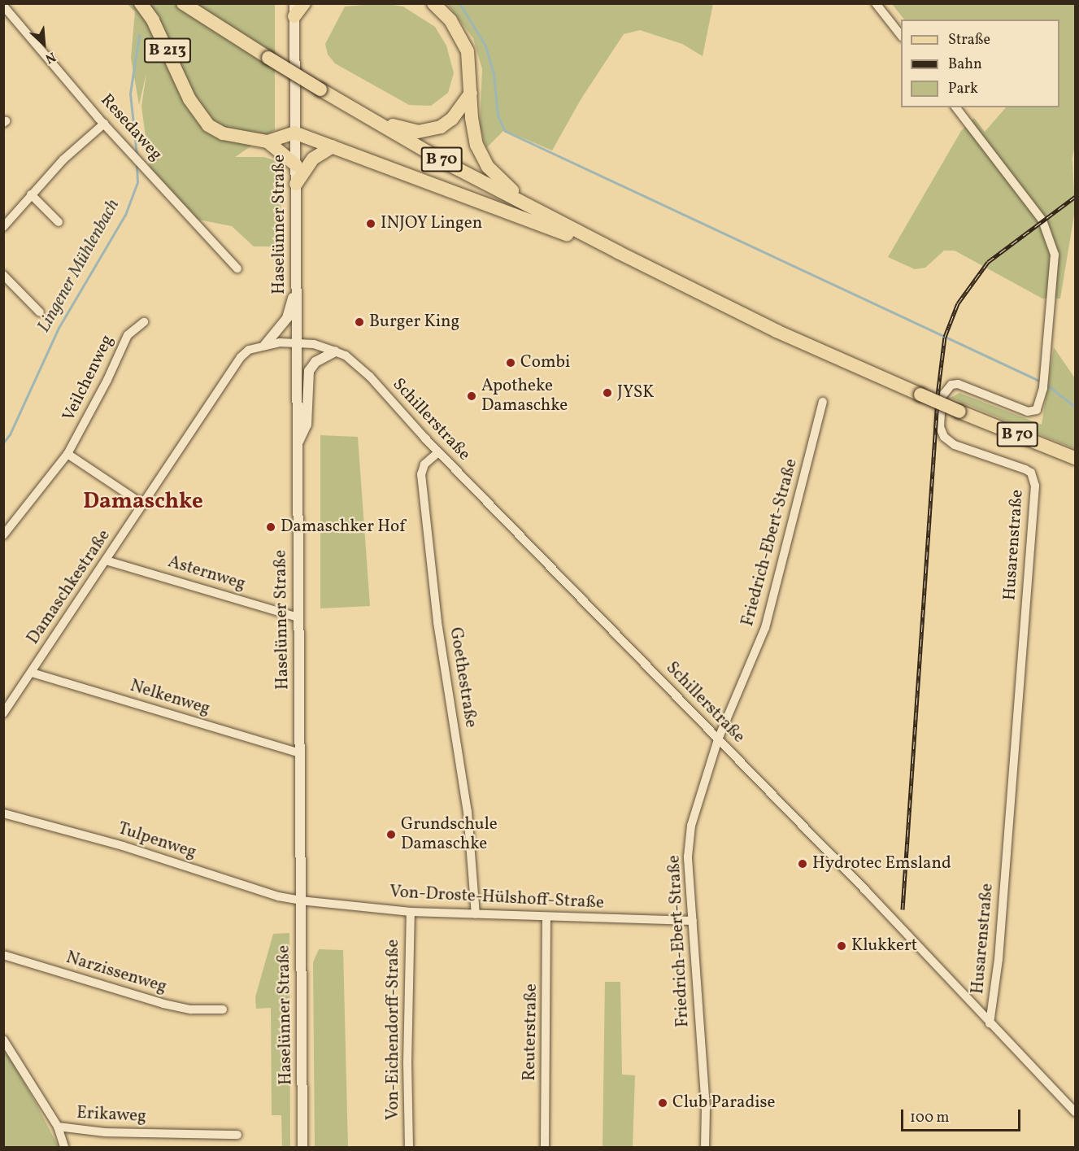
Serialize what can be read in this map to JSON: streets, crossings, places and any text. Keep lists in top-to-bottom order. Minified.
{"streets":{"main road":["B 213","B 70"],"street":["Resedaweg","Haselünner Straße","Veilchenweg","Schillerstraße","Friedrich-Ebert-Straße","Husarenstraße","Asternweg","Damaschkestraße","Goethestraße","Nelkenweg","Tulpenweg","Von-Droste-Hülshoff-Straße","Narzissenweg","Von-Eichendorff-Straße","Reuterstraße","Erikaweg"]},"crossings":[["B 70","Haselünner Straße"],["Haselünner Straße","Schillerstraße"],["Haselünner Straße","Asternweg"],["Haselünner Straße","Damaschkestraße"],["Haselünner Straße","Nelkenweg"],["Haselünner Straße","Tulpenweg"],["Haselünner Straße","Von-Droste-Hülshoff-Straße"],["Schillerstraße","Friedrich-Ebert-Straße"],["Schillerstraße","Husarenstraße"],["Schillerstraße","Damaschkestraße"],["Schillerstraße","Goethestraße"],["Friedrich-Ebert-Straße","Von-Droste-Hülshoff-Straße"],["Asternweg","Damaschkestraße"],["Damaschkestraße","Nelkenweg"],["Goethestraße","Von-Droste-Hülshoff-Straße"],["Tulpenweg","Von-Droste-Hülshoff-Straße"],["Von-Droste-Hülshoff-Straße","Von-Eichendorff-Straße"],["Von-Droste-Hülshoff-Straße","Reuterstraße"]],"districts":["Damaschke"],"water":["Lingener Mühlenbach"],"places":["INJOY Lingen","Burger King","Combi","JYSK","Apotheke Damaschke","Damaschker Hof","Grundschule Damaschke","Hydrotec Emsland","Klukkert","Club Paradise"],"legend":["Straße","Bahn","Park"],"scale_bar":"100 m","north":"bottom right"}
